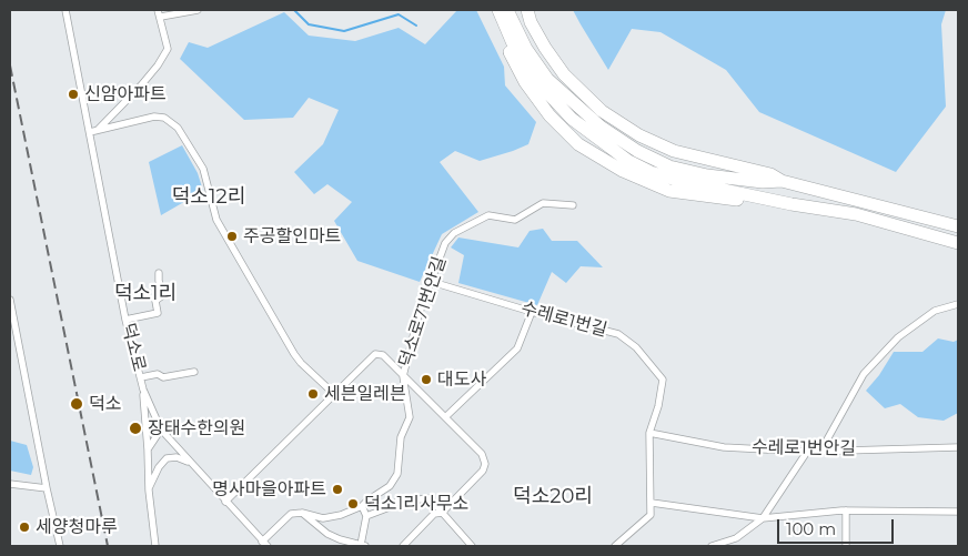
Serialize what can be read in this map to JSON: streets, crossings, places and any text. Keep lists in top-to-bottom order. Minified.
{"streets":{"street":["덕소로71번안길","수레로1번길","덕소로","수레로1번안길"]},"crossings":[["덕소로71번안길","수레로1번길"],["수레로1번길","수레로1번안길"]],"districts":["덕소12리","덕소1리","덕소20리"],"places":["신암아파트","주공할인마트","대도사","세븐일레븐","덕소","장태수한의원","명사마을아파트","덕소1리사무소","세양청마루"],"scale_bar":"100 m"}
